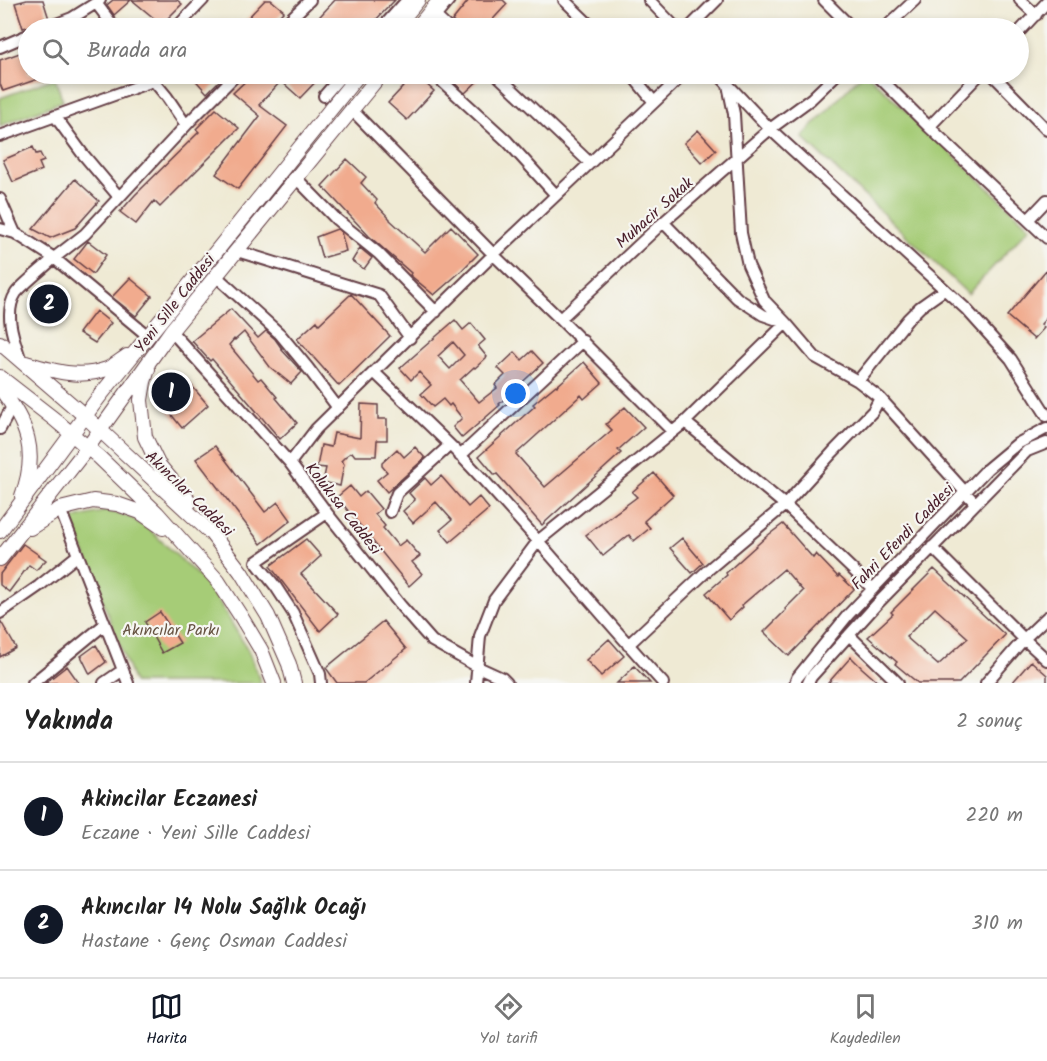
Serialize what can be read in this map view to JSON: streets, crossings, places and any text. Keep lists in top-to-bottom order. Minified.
{"streets":{"main road":["Yeni Sille Caddesi","Akıncılar Caddesi"],"street":["Muhacir Sokak","Kolukısa Caddesi","Fahri Efendi Caddesi"]},"crossings":[["Yeni Sille Caddesi","Akıncılar Caddesi"],["Yeni Sille Caddesi","Kolukısa Caddesi"]],"parks":["Akıncılar Parkı"],"page":{"search":"Burada ara","pins":["2","1"],"heading":["Yakında","2 sonuç"],"list":[{"mark":"1","name":"Akincilar Eczanesi","note":"Eczane · Yeni Sille Caddesi","value":"220 m"},{"mark":"2","name":"Akıncılar 14 Nolu Sağlık Ocağı","note":"Hastane · Genç Osman Caddesi","value":"310 m"}],"nav":["Harita","Yol tarifi","Kaydedilen"]}}
